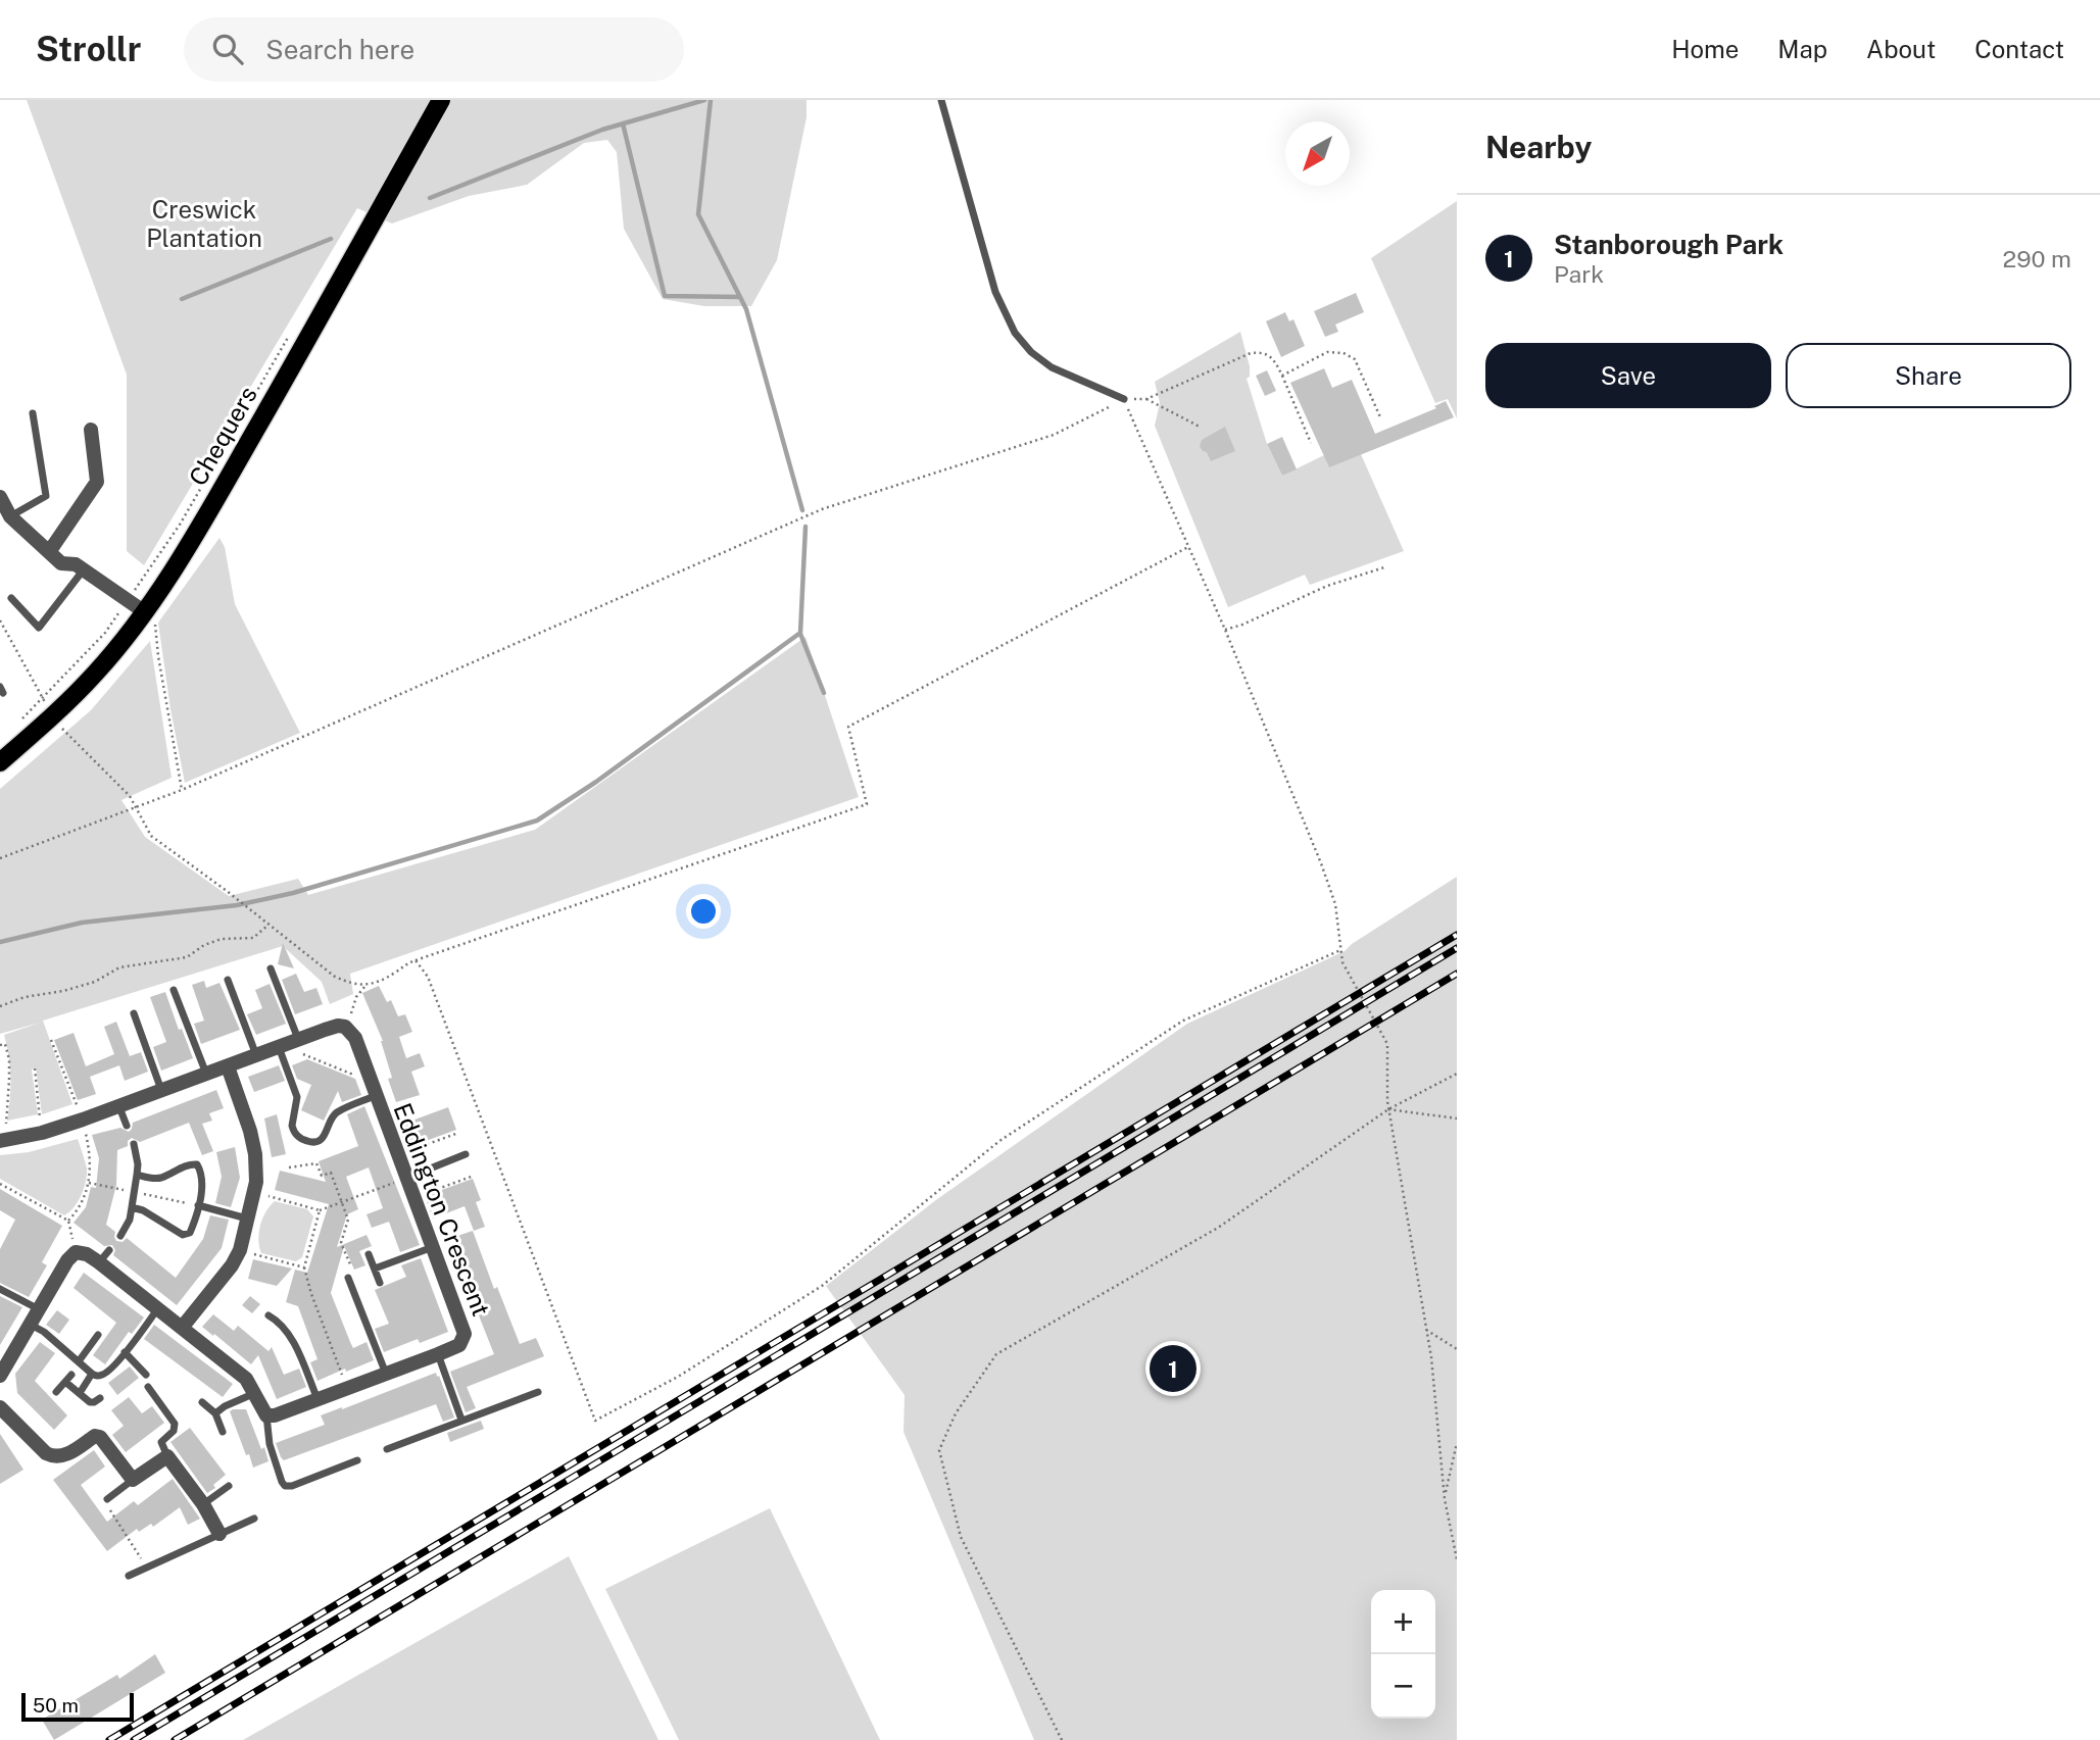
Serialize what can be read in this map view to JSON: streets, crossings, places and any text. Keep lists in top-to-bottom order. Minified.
{"streets":{"main road":["Chequers"],"street":["Eddington Crescent"]},"parks":["Creswick Plantation"],"scale_bar":"50 m","north":"bottom left","page":{"header":"Strollr","search":"Search here","nav":["Home","Map","About","Contact"],"heading":"Nearby","list":[{"mark":"1","name":"Stanborough Park","note":"Park","value":"290 m"}],"buttons":["Save","Share"],"pins":"1","map_buttons":["+","−"],"scale":"50 m"}}
